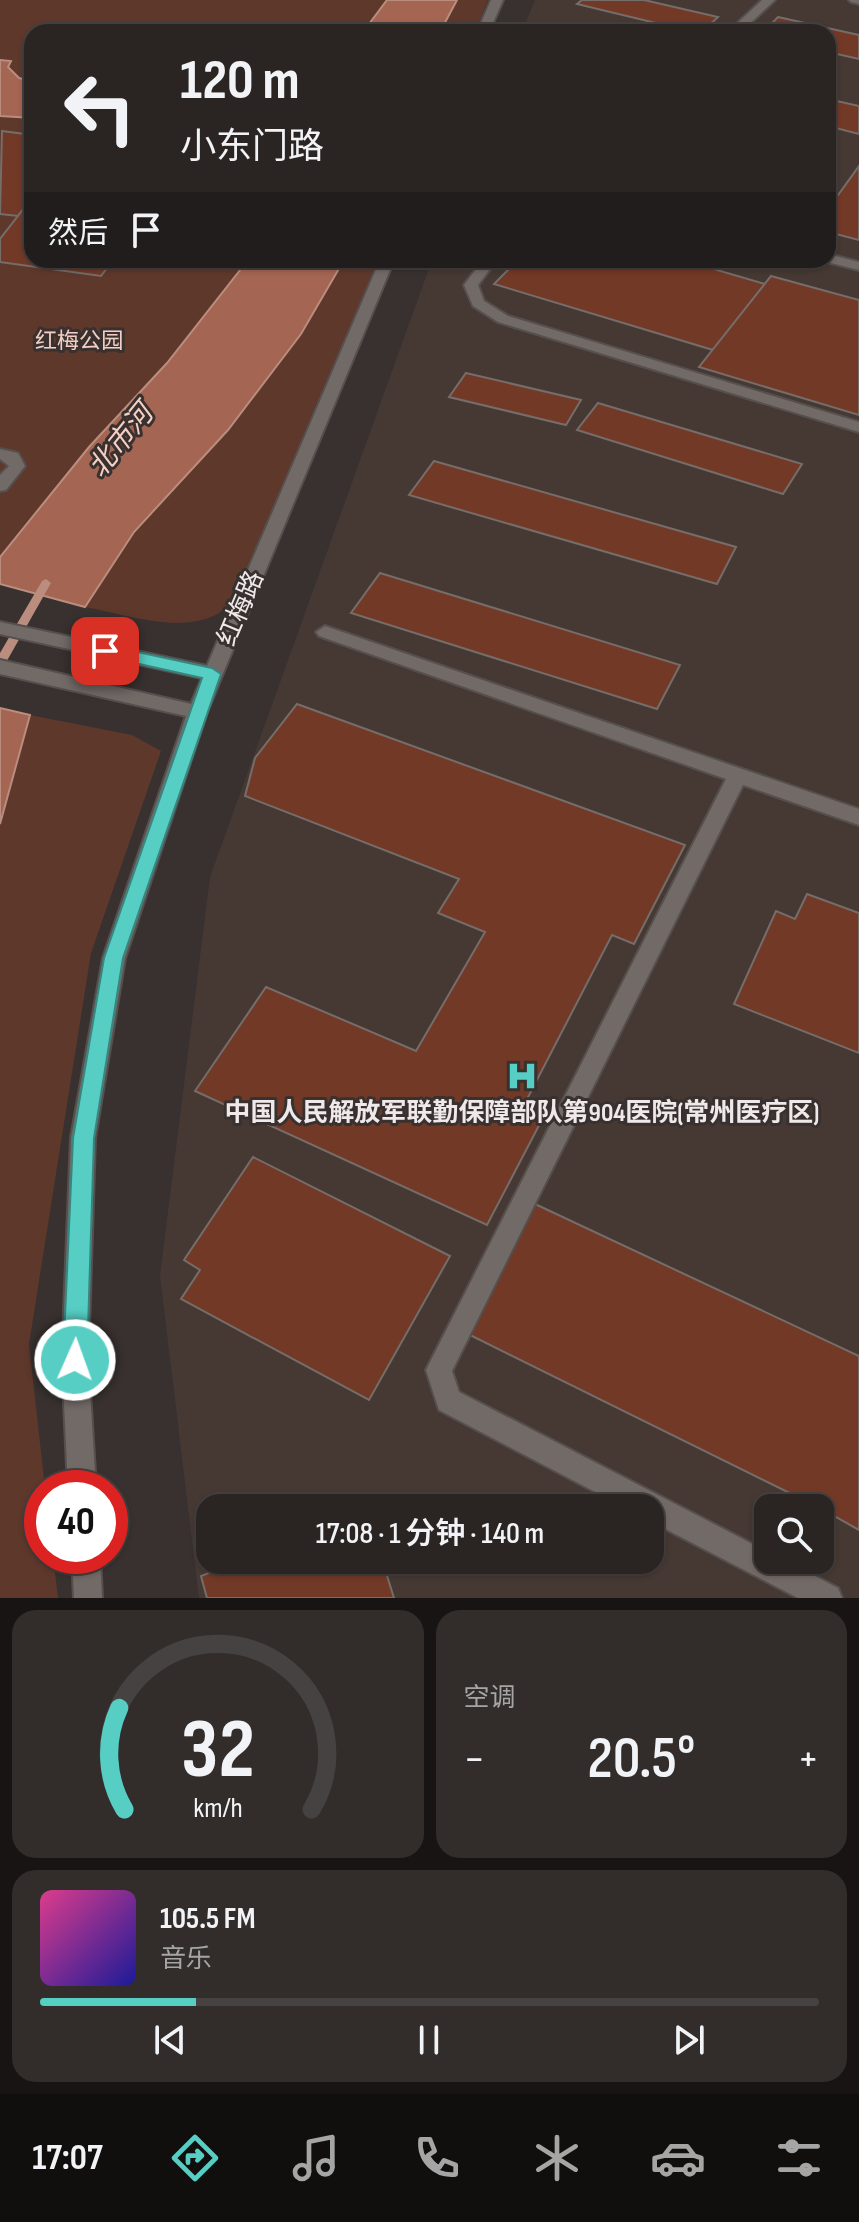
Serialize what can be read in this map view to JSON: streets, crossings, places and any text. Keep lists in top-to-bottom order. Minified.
{"streets":{"street":["红梅路"]},"water":["北市河"],"parks":["红梅公园"],"places":{"hospital":["中国人民解放军联勤保障部队第904医院(常州医疗区)"]},"page":{"turn":["120 m","小东门路"],"then":"然后","limit":"40","trip":"17:08 · 1 分钟 · 140 m","tile":"空调","heat":["−","20.5°","+"],"song":["105.5 FM","音乐"],"tabs":"17:07","gauge":["32","km/h"]}}
